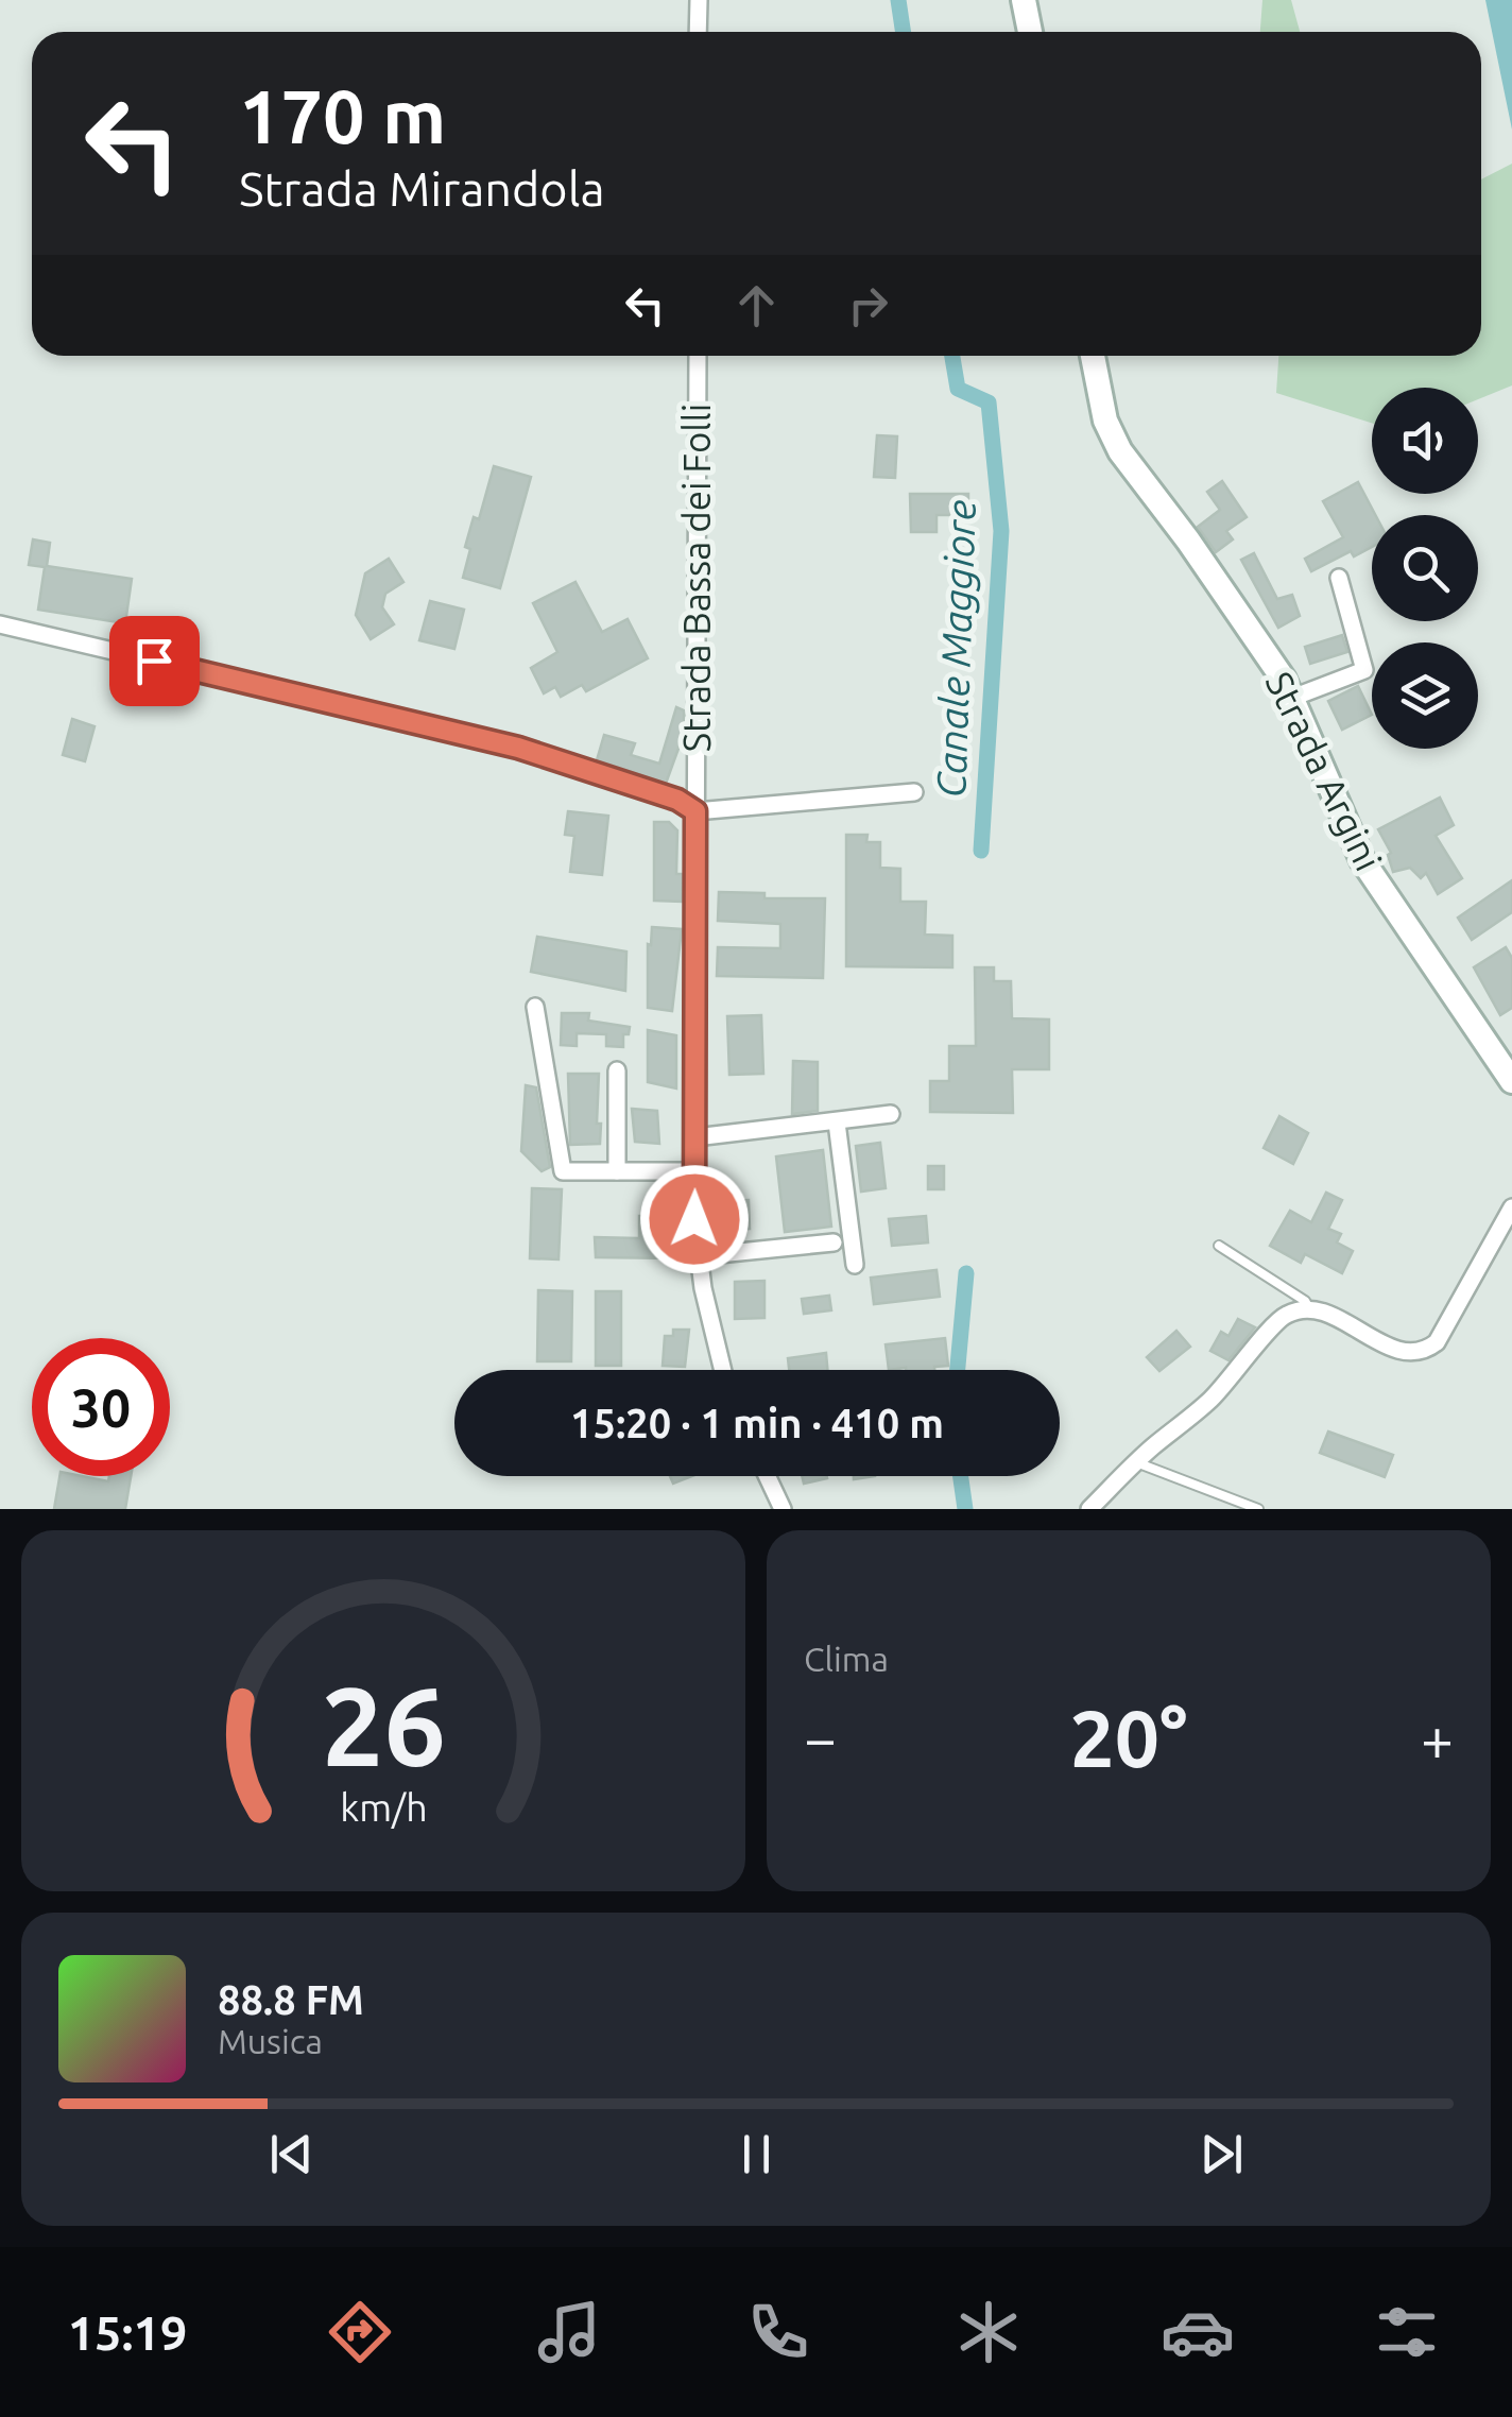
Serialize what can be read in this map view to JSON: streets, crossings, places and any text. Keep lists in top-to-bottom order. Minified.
{"streets":{"main road":["Strada Argini"],"street":["Strada Bassa dei Folli"]},"water":["Canale Maggiore"],"page":{"turn":["170 m","Strada Mirandola"],"limit":"30","trip":"15:20 · 1 min · 410 m","tile":"Clima","heat":["−","20°","+"],"song":["88.8 FM","Musica"],"tabs":"15:19","gauge":["26","km/h"]}}
